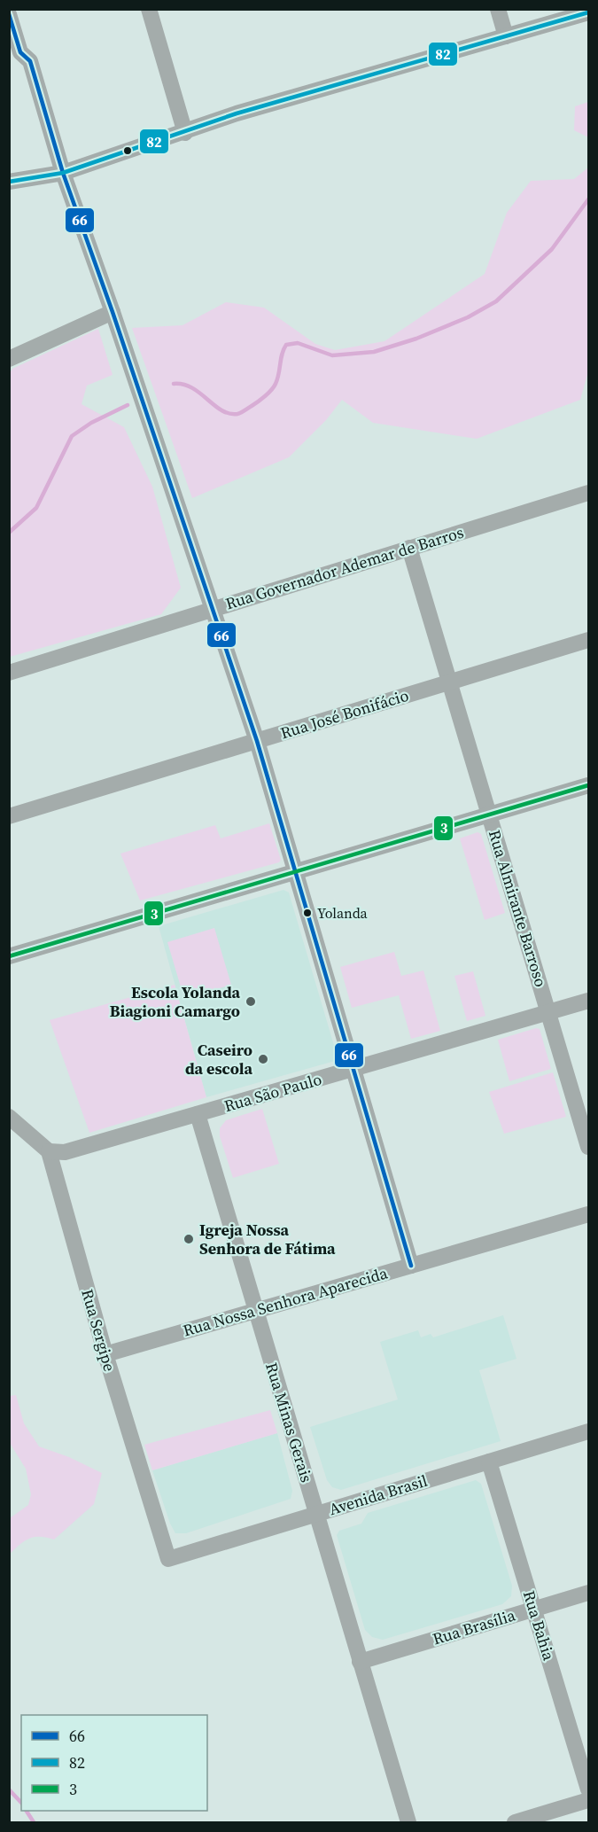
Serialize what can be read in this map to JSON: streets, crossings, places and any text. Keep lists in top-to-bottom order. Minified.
{"streets":{"street":["Rua Governador Ademar de Barros","Rua José Bonifácio","Rua Almirante Barroso","Rua São Paulo","Rua Nossa Senhora Aparecida","Rua Sergipe","Rua Minas Gerais","Avenida Brasil","Rua Bahia","Rua Brasília"]},"crossings":[["Rua Governador Ademar de Barros","Rua Almirante Barroso"],["Rua José Bonifácio","Rua Almirante Barroso"],["Rua Almirante Barroso","Rua São Paulo"],["Rua São Paulo","Rua Sergipe"],["Rua São Paulo","Rua Minas Gerais"],["Rua Nossa Senhora Aparecida","Rua Sergipe"],["Rua Nossa Senhora Aparecida","Rua Minas Gerais"],["Rua Sergipe","Avenida Brasil"],["Rua Minas Gerais","Avenida Brasil"],["Rua Minas Gerais","Rua Brasília"],["Avenida Brasil","Rua Bahia"],["Rua Bahia","Rua Brasília"]],"places":["Yolanda","Escola Yolanda Biagioni Camargo","Caseiro da escola","Igreja Nossa Senhora de Fátima"],"lines":["transit line 82","transit line 66","transit line 3"],"legend":["66","82","3"]}
